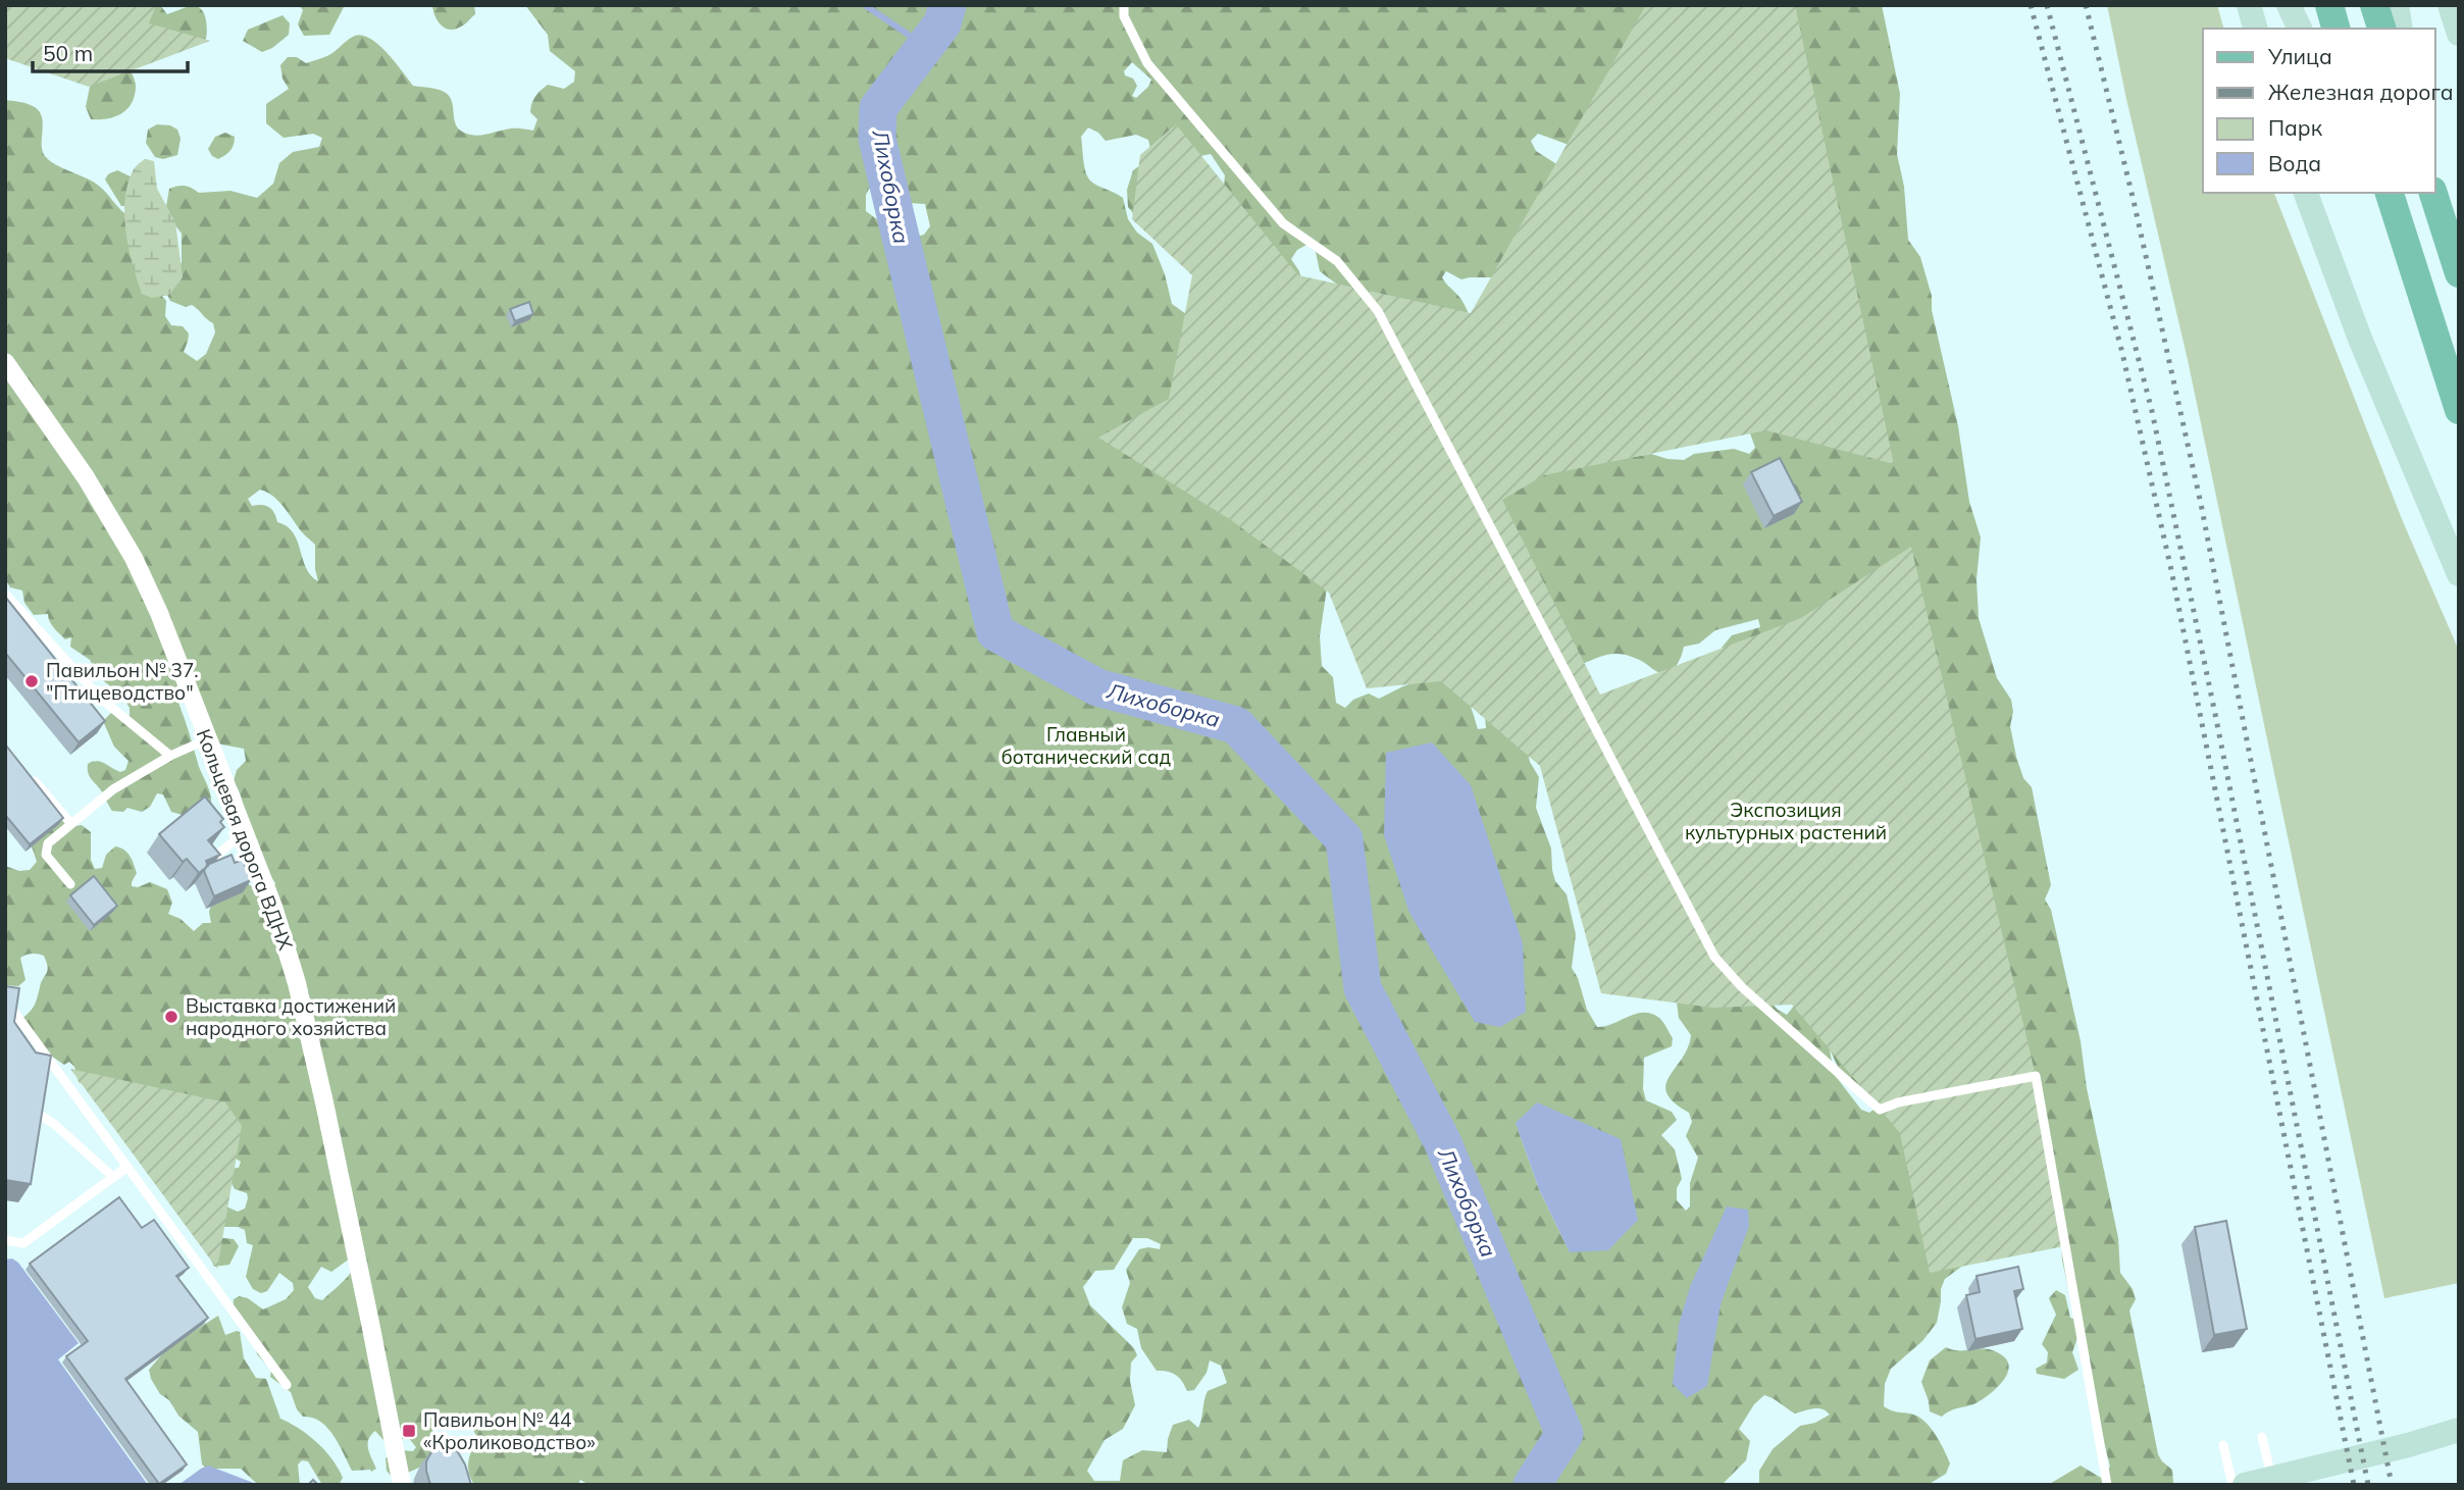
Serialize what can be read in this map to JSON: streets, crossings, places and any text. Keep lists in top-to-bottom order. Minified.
{"streets":{"street":["Кольцевая дорога ВДНХ"]},"water":["Лихоборка"],"parks":["Главный ботанический сад","Экспозиция культурных растений"],"places":{"other":["Павильон № 37. \"Птицеводство\"","Выставка достижений народного хозяйства"],"transit":["Павильон № 44 «Кролиководство»"]},"legend":["Улица","Железная дорога","Парк","Вода"],"scale_bar":"50 m"}
